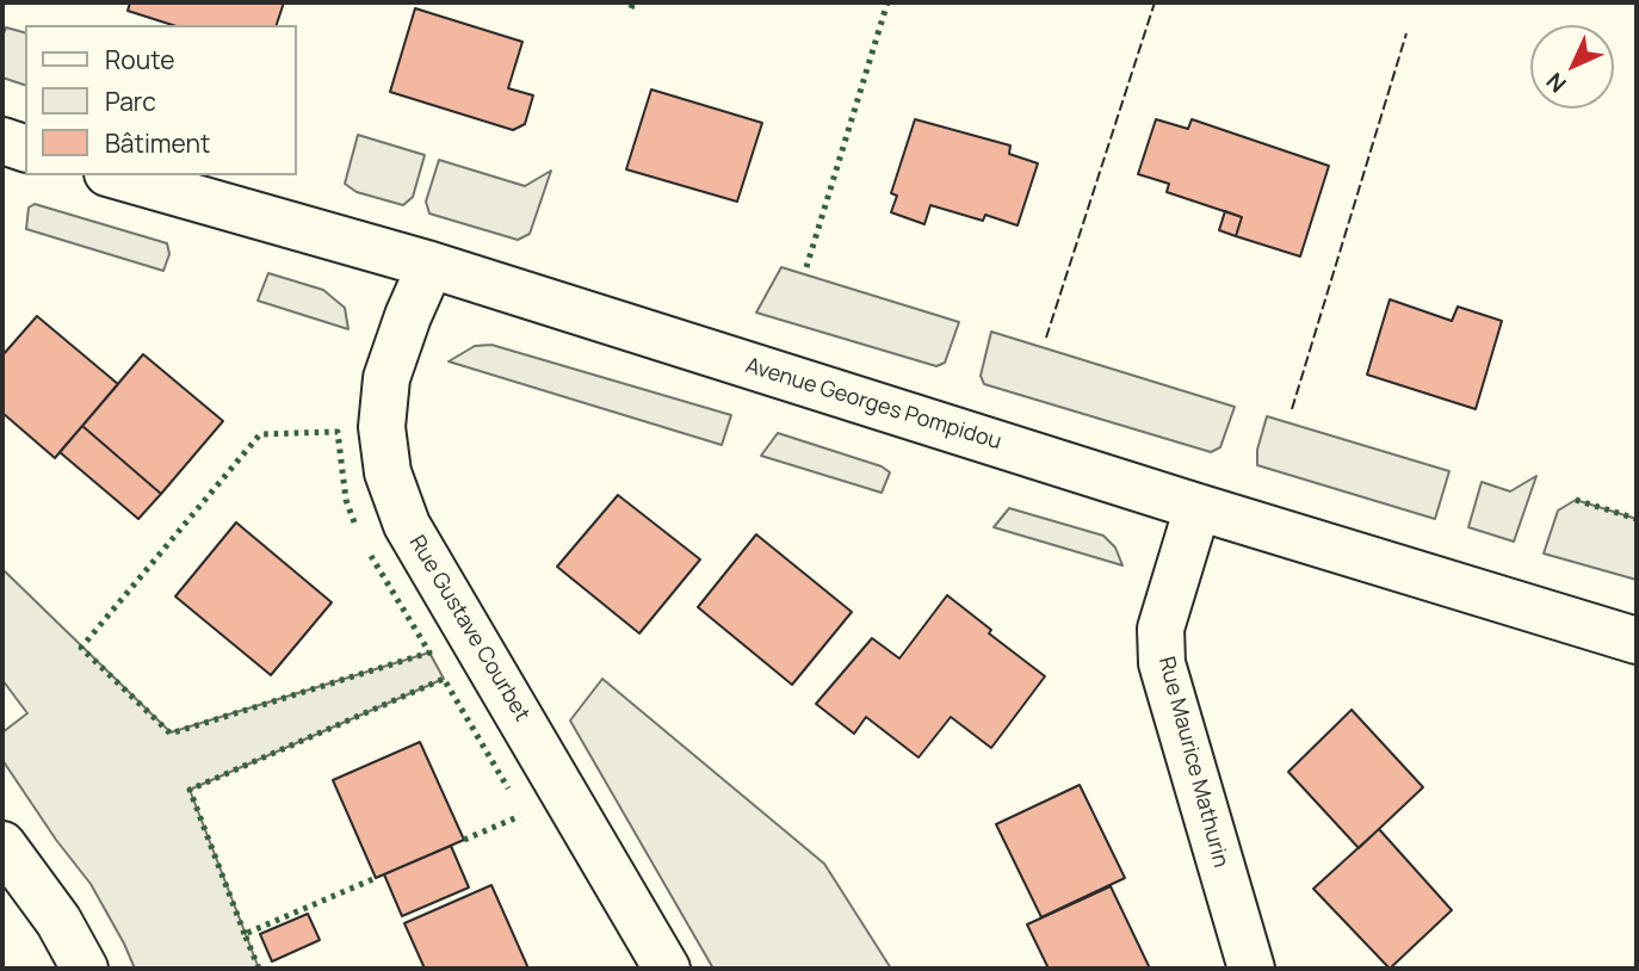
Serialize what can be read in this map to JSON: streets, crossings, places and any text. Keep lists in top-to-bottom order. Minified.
{"streets":{"street":["Avenue Georges Pompidou","Rue Gustave Courbet","Rue Maurice Mathurin"]},"crossings":[["Avenue Georges Pompidou","Rue Gustave Courbet"],["Avenue Georges Pompidou","Rue Maurice Mathurin"]],"legend":["Route","Parc","Bâtiment"],"north":"bottom left"}
